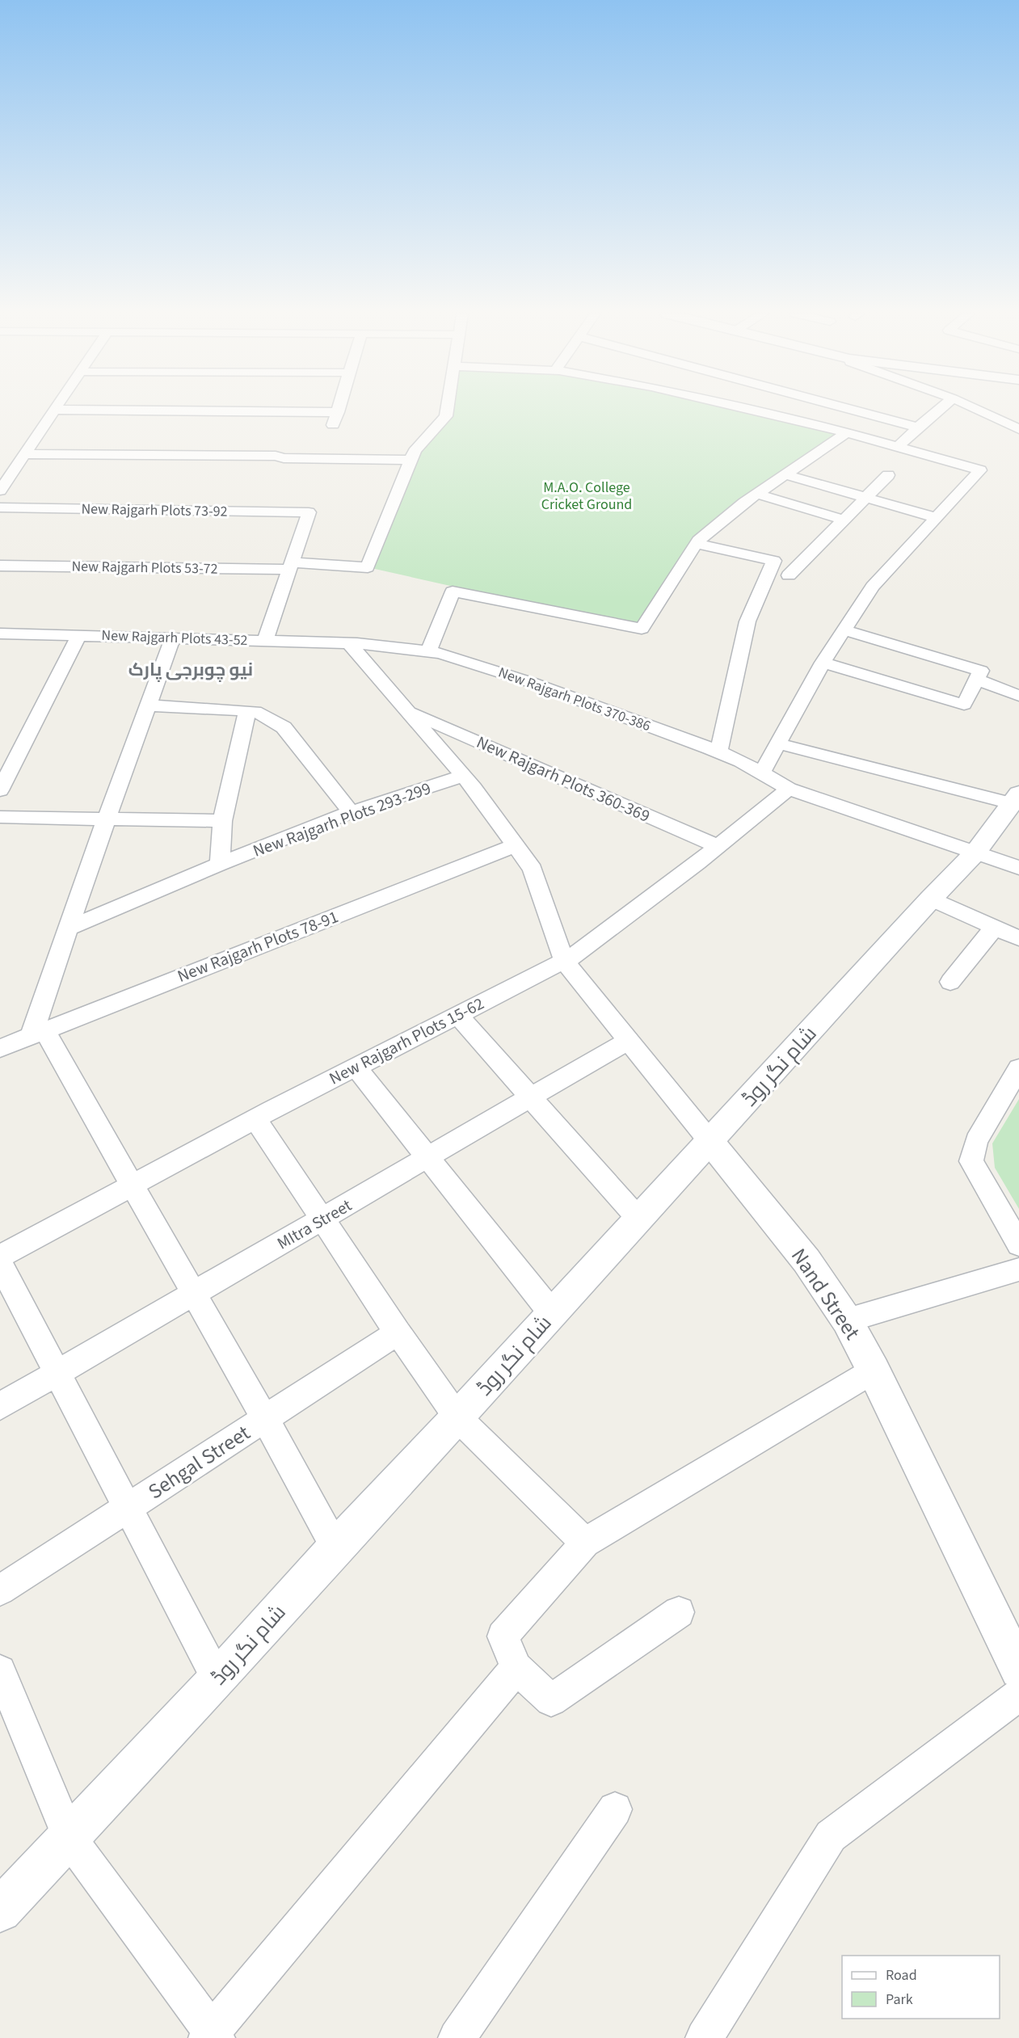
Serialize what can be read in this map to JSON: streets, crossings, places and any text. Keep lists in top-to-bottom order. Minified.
{"streets":{"main road":["شام نگر روڈ","Nand Street"],"street":["New Rajgarh Plots 73-92","New Rajgarh Plots 53-72","New Rajgarh Plots 43-52","New Rajgarh Plots 370-386","New Rajgarh Plots 360-369","New Rajgarh Plots 293-299","New Rajgarh Plots 78-91","New Rajgarh Plots 15-62","MItra Street","Sehgal Street"]},"crossings":[["New Rajgarh Plots 73-92","New Rajgarh Plots 53-72"],["New Rajgarh Plots 43-52","New Rajgarh Plots 370-386"],["New Rajgarh Plots 43-52","Nand Street"],["New Rajgarh Plots 370-386","New Rajgarh Plots 15-62"],["New Rajgarh Plots 370-386","شام نگر روڈ"],["New Rajgarh Plots 370-386","Nand Street"],["New Rajgarh Plots 360-369","New Rajgarh Plots 15-62"],["New Rajgarh Plots 360-369","Nand Street"],["New Rajgarh Plots 293-299","Nand Street"],["New Rajgarh Plots 78-91","Nand Street"],["New Rajgarh Plots 15-62","Nand Street"],["شام نگر روڈ","Nand Street"],["MItra Street","Nand Street"]],"districts":["نیو چوبرجی پارک"],"parks":["M.A.O. College Cricket Ground"],"legend":["Road","Park"]}
